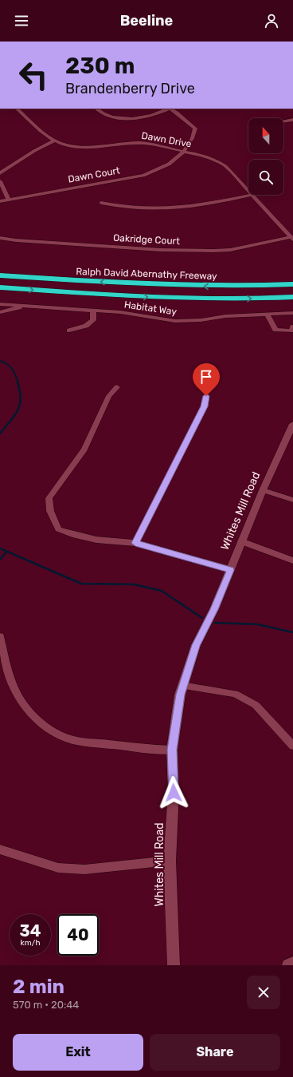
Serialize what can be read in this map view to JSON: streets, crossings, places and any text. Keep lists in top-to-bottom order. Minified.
{"streets":{"highway":["Ralph David Abernathy Freeway"],"street":["Dawn Drive","Dawn Court","Oakridge Court","Habitat Way","Whites Mill Road"]},"crossings":[["Dawn Drive","Dawn Court"],["Dawn Drive","Oakridge Court"]],"north":"top","page":{"header":"Beeline","turn":["230 m","Brandenberry Drive"],"speed":"34 km/h","limit":"40","heading":["2 min","570 m · 20:44"],"buttons":["Exit","Share"]}}
